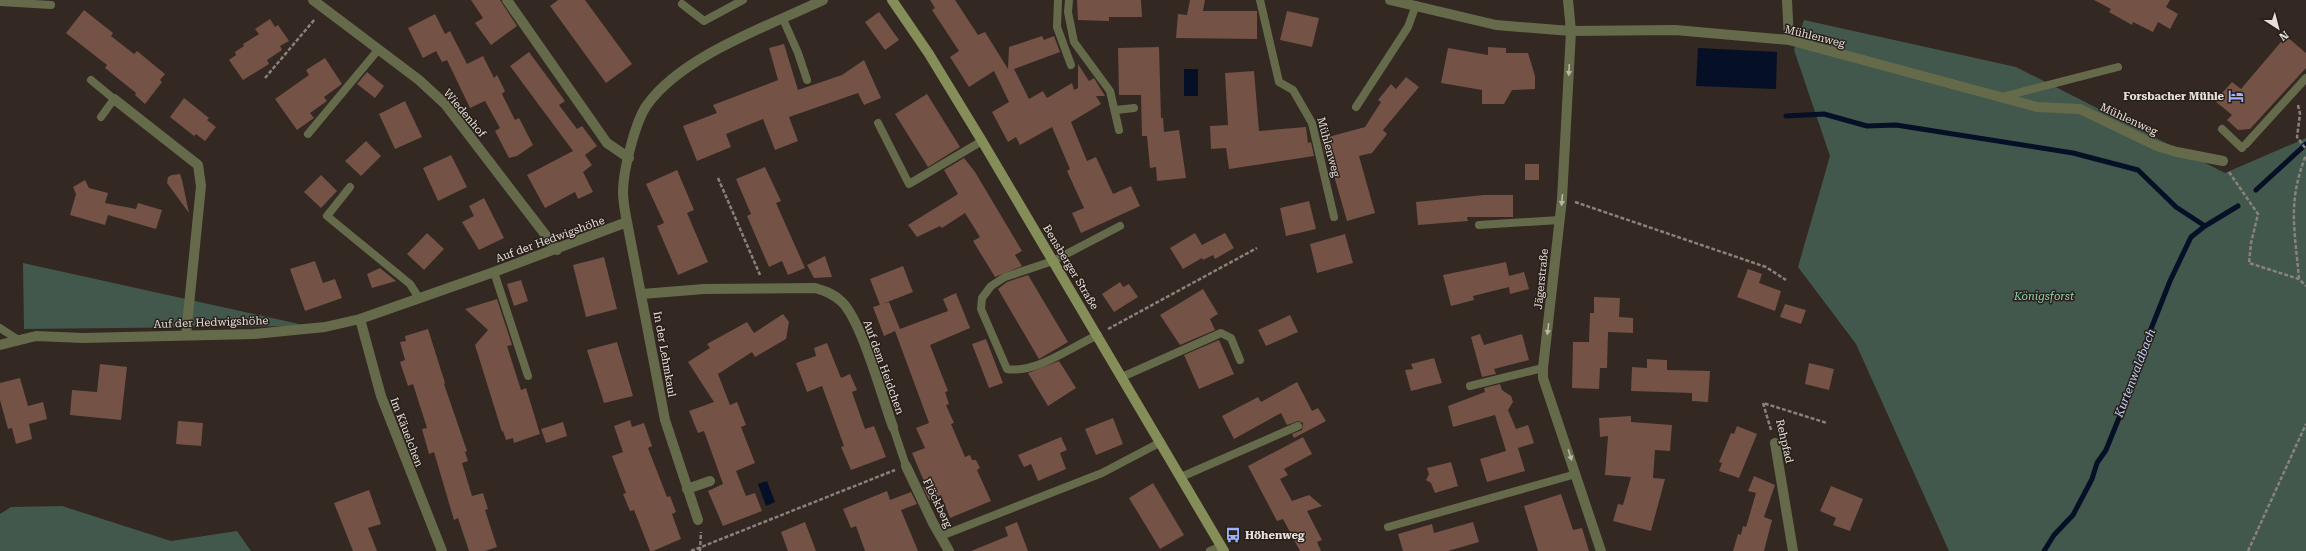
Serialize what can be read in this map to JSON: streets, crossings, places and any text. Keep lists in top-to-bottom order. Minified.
{"streets":{"main road":["Bensberger Straße"],"street":["Mühlenweg","Wiedenhof","Auf der Hedwigshöhe","Jägerstraße","In der Lehmkaul","Auf dem Heidchen","Im Käuelchen","Rehpfad","Flöckberg"]},"crossings":[["Mühlenweg","Jägerstraße"],["Wiedenhof","Auf der Hedwigshöhe"],["Auf der Hedwigshöhe","In der Lehmkaul"],["Auf der Hedwigshöhe","Im Käuelchen"],["In der Lehmkaul","Auf dem Heidchen"]],"one_way":["Jägerstraße"],"water":["Kurtenwaldbach"],"parks":["Königsforst"],"places":{"hotel":["Forsbacher Mühle"],"bus stop":["Höhenweg"]},"north":"bottom right"}
